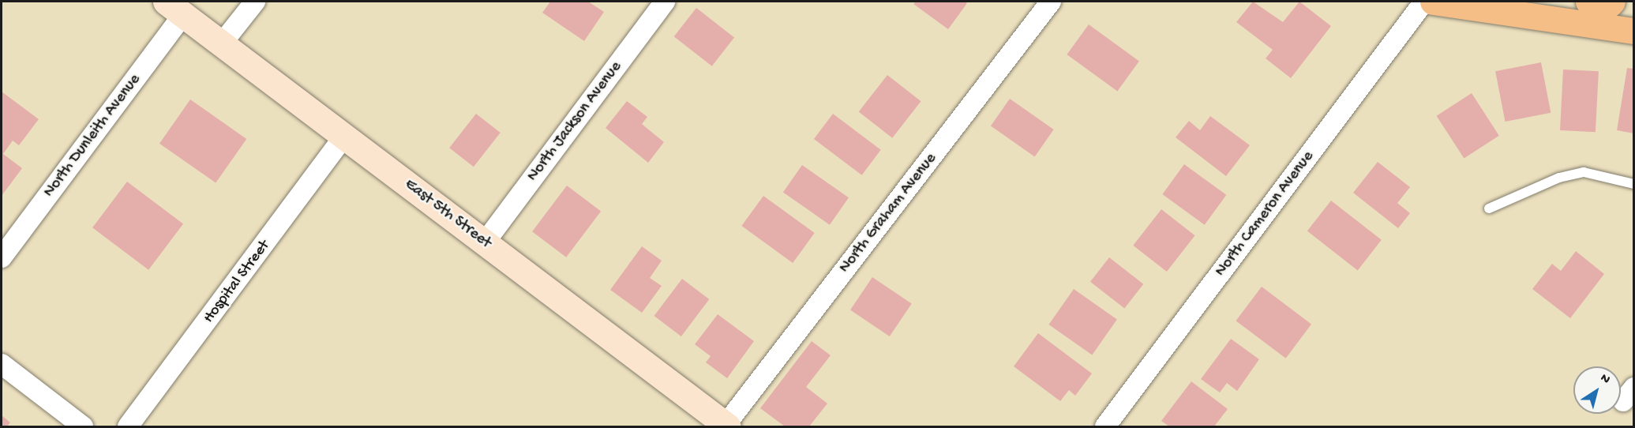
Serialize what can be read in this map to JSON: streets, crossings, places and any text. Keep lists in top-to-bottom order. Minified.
{"streets":{"main road":["East 5th Street"],"street":["North Jackson Avenue","North Dunleith Avenue","North Graham Avenue","North Cameron Avenue","Hospital Street"]},"crossings":[["North Jackson Avenue","East 5th Street"],["North Dunleith Avenue","East 5th Street"],["North Graham Avenue","East 5th Street"],["East 5th Street","Hospital Street"]],"north":"top right"}
